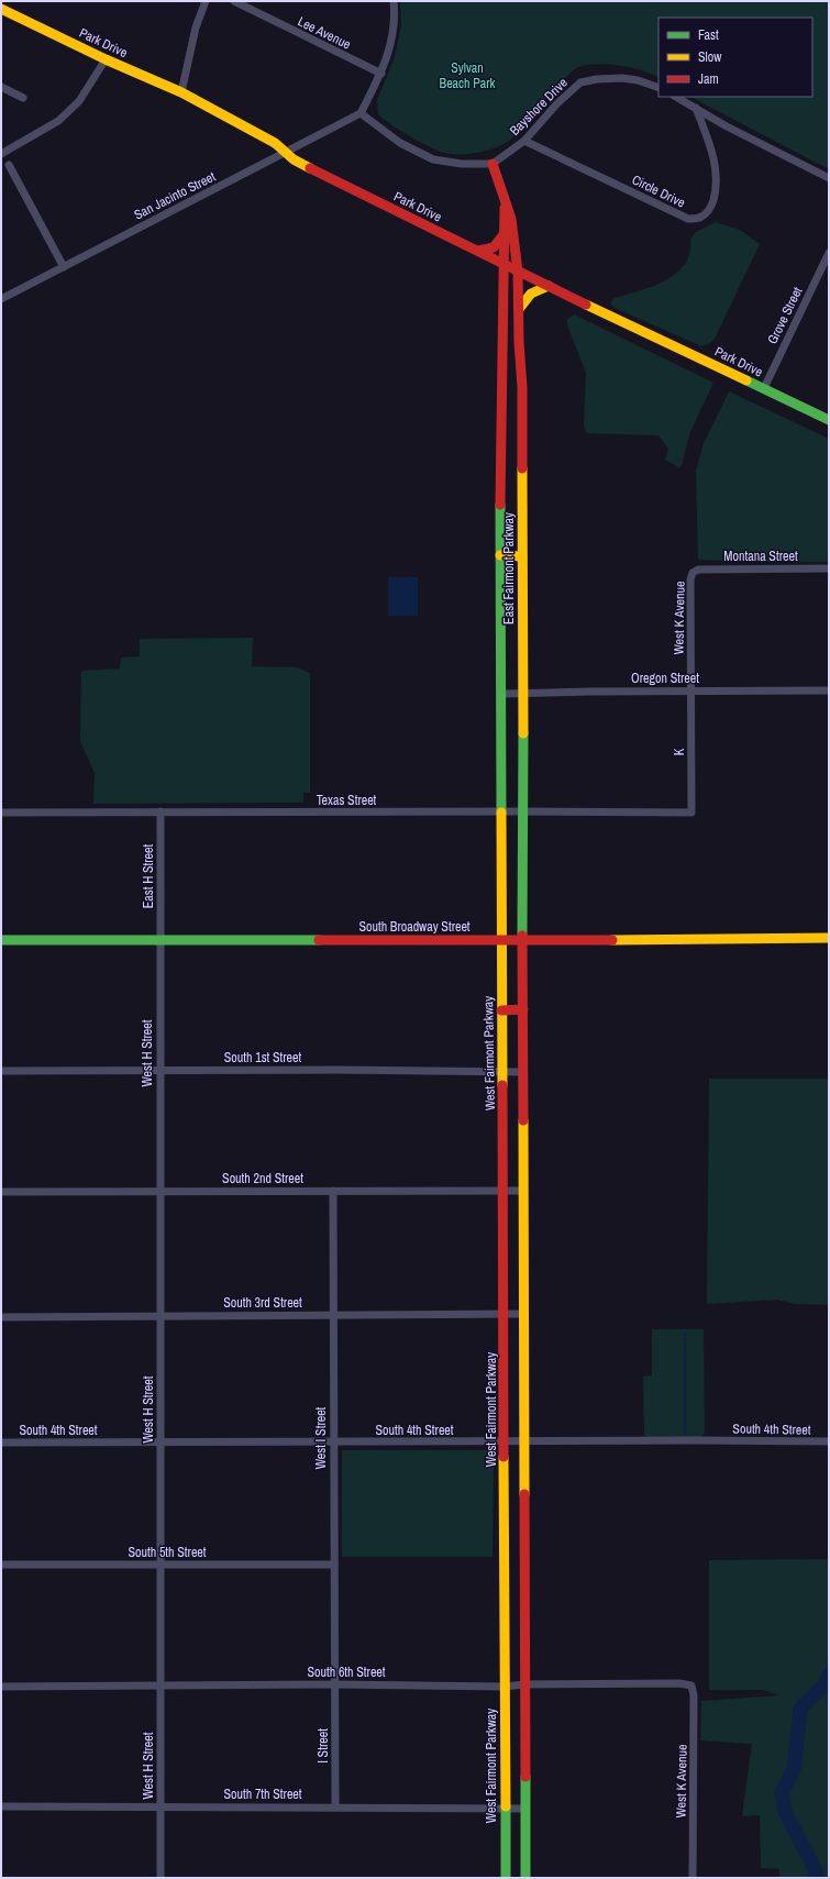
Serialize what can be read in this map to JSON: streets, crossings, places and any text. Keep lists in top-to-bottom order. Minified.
{"streets":{"main road":["Park Drive","East Fairmont Parkway","South Broadway Street","West Fairmont Parkway"],"street":["Lee Avenue","Bayshore Drive","Circle Drive","San Jacinto Street","Grove Street","Montana Street","West K Avenue","Oregon Street","K","Texas Street","East H Street","West H Street","South 1st Street","South 2nd Street","South 3rd Street","South 4th Street","West I Street","South 5th Street","South 6th Street","I Street","South 7th Street"]},"crossings":[["Park Drive","San Jacinto Street"],["Park Drive","Grove Street"],["Park Drive","East Fairmont Parkway"],["Bayshore Drive","Circle Drive"],["Bayshore Drive","East Fairmont Parkway"],["Montana Street","West K Avenue"],["East Fairmont Parkway","Oregon Street"],["East Fairmont Parkway","Texas Street"],["East Fairmont Parkway","South Broadway Street"],["East Fairmont Parkway","West Fairmont Parkway"],["West K Avenue","Oregon Street"],["West K Avenue","K"],["West K Avenue","South 6th Street"],["Oregon Street","K"],["K","Texas Street"],["Texas Street","East H Street"],["East H Street","South Broadway Street"],["East H Street","West H Street"],["South Broadway Street","West H Street"],["South Broadway Street","West Fairmont Parkway"],["West H Street","South 1st Street"],["West H Street","South 2nd Street"],["West H Street","South 3rd Street"],["West H Street","South 4th Street"],["West H Street","South 5th Street"],["West H Street","South 6th Street"],["West H Street","South 7th Street"],["West Fairmont Parkway","South 1st Street"],["West Fairmont Parkway","South 2nd Street"],["West Fairmont Parkway","South 3rd Street"],["West Fairmont Parkway","South 4th Street"],["West Fairmont Parkway","South 6th Street"],["West Fairmont Parkway","South 7th Street"],["South 2nd Street","West I Street"],["South 3rd Street","West I Street"],["South 4th Street","West I Street"],["West I Street","South 5th Street"],["West I Street","South 6th Street"],["West I Street","I Street"],["South 6th Street","I Street"],["I Street","South 7th Street"]],"parks":["Sylvan Beach Park"],"legend":["Fast","Slow","Jam"]}
